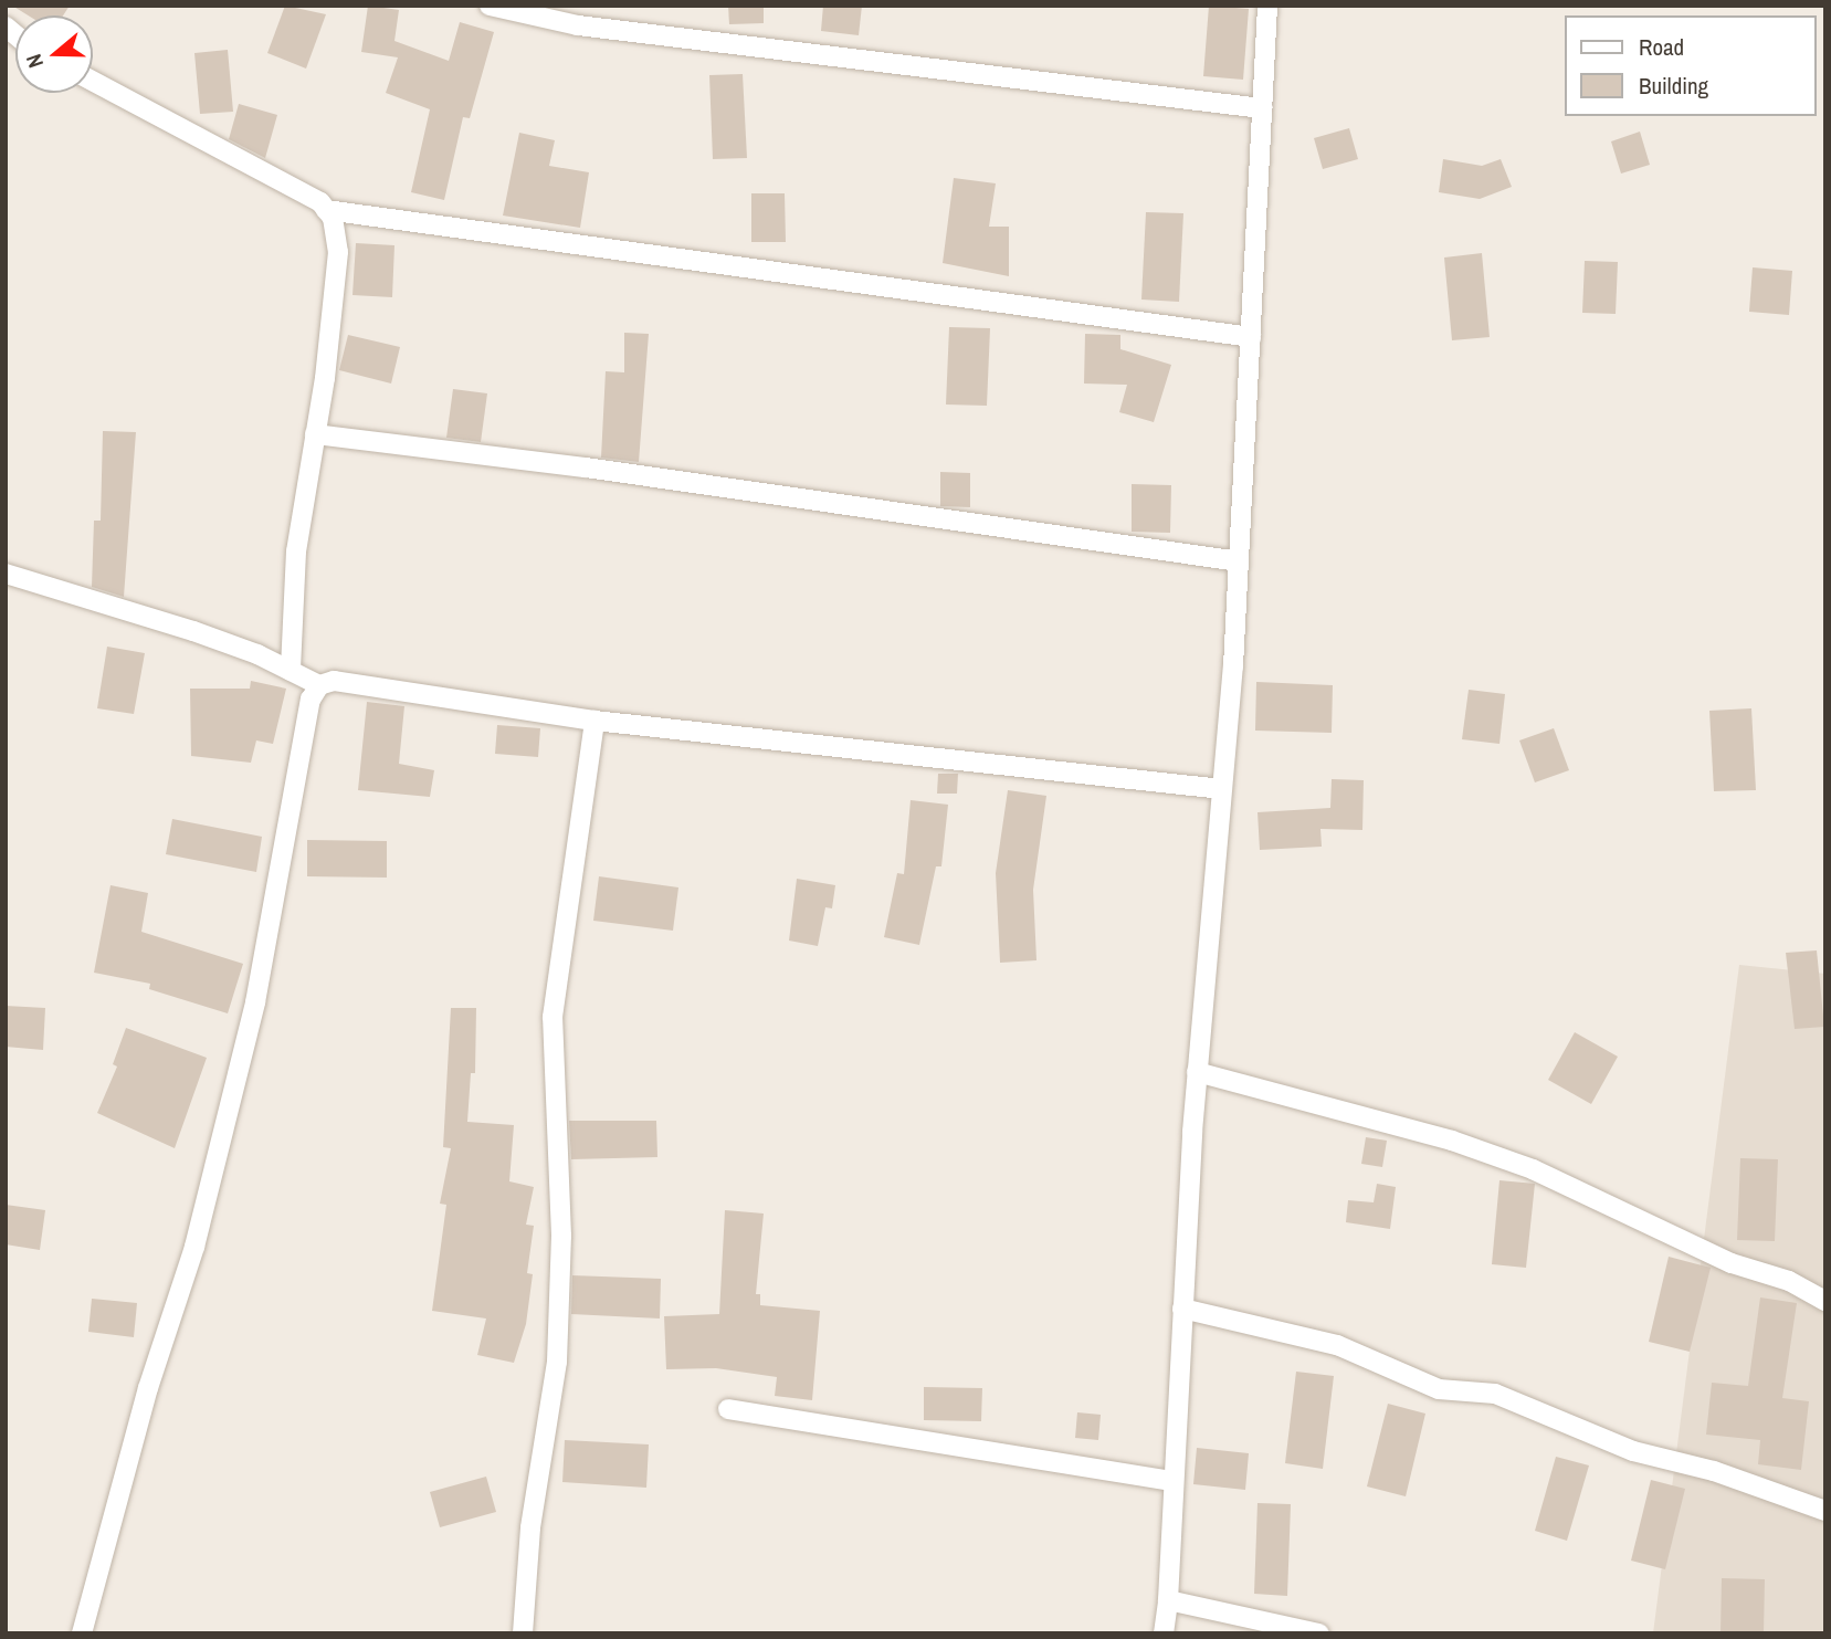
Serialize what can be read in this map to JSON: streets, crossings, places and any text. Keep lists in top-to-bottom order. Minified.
{"legend":["Road","Building"],"north":"left"}
